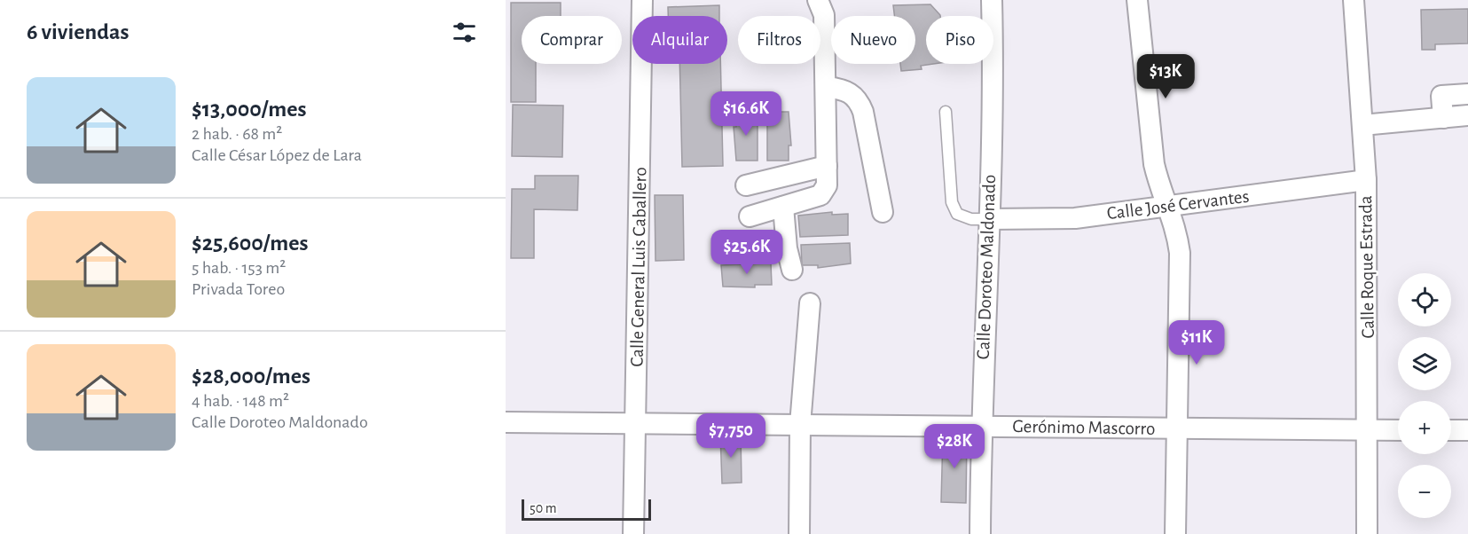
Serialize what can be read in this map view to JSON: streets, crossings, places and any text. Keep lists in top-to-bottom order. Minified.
{"streets":{"street":["Calle José Cervantes","Calle General Luis Caballero","Calle Doroteo Maldonado","Calle Roque Estrada","Gerónimo Mascorro"]},"crossings":[["Calle José Cervantes","Calle Doroteo Maldonado"],["Calle José Cervantes","Calle Roque Estrada"],["Calle General Luis Caballero","Gerónimo Mascorro"],["Calle Doroteo Maldonado","Gerónimo Mascorro"],["Calle Roque Estrada","Gerónimo Mascorro"]],"scale_bar":"50 m","page":{"heading":"6 viviendas","chip":["Comprar","Alquilar","Filtros","Nuevo","Piso"],"price":["$13K","$16.6K","$25.6K","$11K","$7,750","$28K"],"list":[{"name":"$13,000/mes","note":"2 hab. · 68 m² · Calle César López de Lara"},{"name":"$25,600/mes","note":"5 hab. · 153 m² · Privada Toreo"},{"name":"$28,000/mes","note":"4 hab. · 148 m² · Calle Doroteo Maldonado"}],"map_buttons":["+","−"],"scale":"50 m"}}
